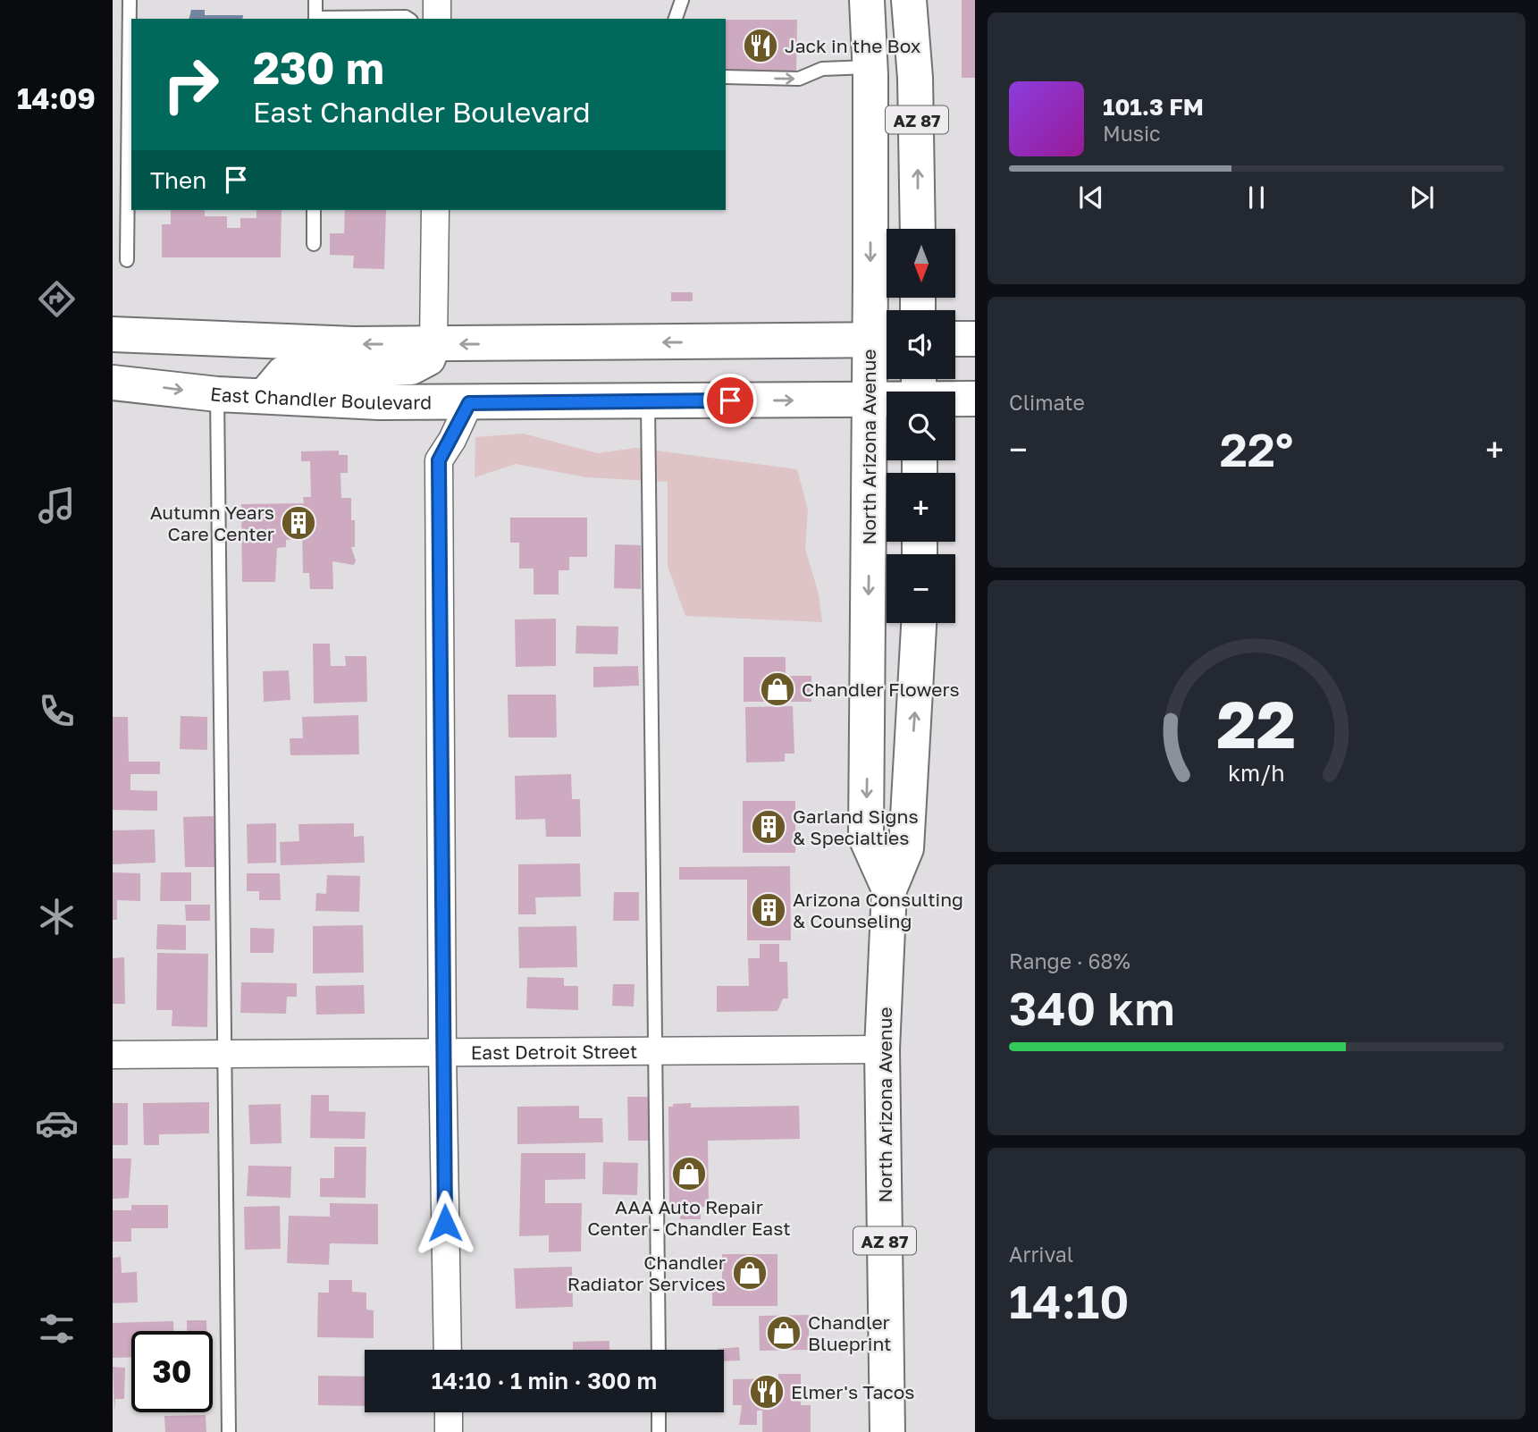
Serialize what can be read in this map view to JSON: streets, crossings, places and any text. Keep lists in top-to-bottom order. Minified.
{"streets":{"main road":["AZ 87","East Chandler Boulevard","North Arizona Avenue"],"street":["East Detroit Street"]},"crossings":[["East Chandler Boulevard","North Arizona Avenue"],["North Arizona Avenue","East Detroit Street"]],"places":{"restaurant":["Jack in the Box","Elmer's Tacos"],"building":["Autumn Years Care Center","Garland Signs & Specialties","Arizona Consulting & Counseling"],"shop":["Chandler Flowers","AAA Auto Repair Center - Chandler East","Chandler Radiator Services","Chandler Blueprint"]},"north":"bottom","page":{"tabs":"14:09","turn":["230 m","East Chandler Boulevard"],"song":["101.3 FM","Music"],"then":"Then","map_buttons":["+","−"],"tile":["Climate",["Range · 68%","340 km"],["Arrival","14:10"]],"heat":["−","22°","+"],"limit":"30","trip":"14:10 · 1 min · 300 m","gauge":["22","km/h"]}}
